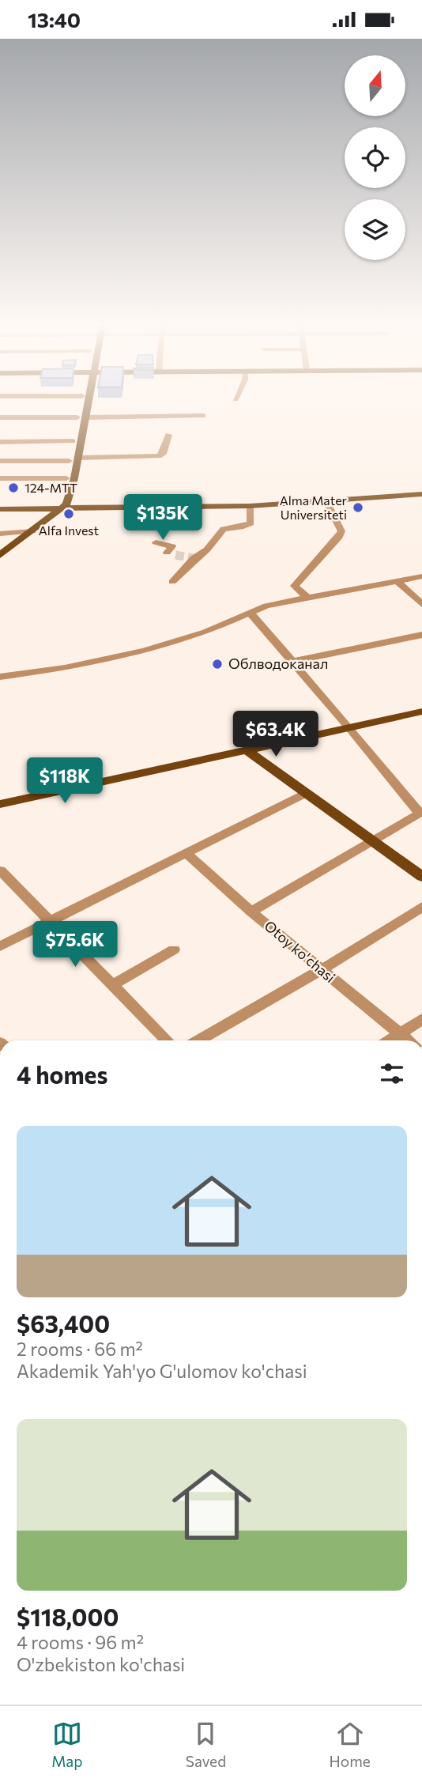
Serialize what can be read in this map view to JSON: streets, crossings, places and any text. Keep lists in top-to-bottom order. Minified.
{"streets":{"street":["Otoy ko'chasi"]},"places":["124-MTT","Alma Mater Universiteti","Alfa Invest","Облводоканал"],"north":"top","page":{"status":"13:40","price":["$135K","$63.4K","$118K","$75.6K"],"heading":"4 homes","list":[{"name":"$63,400","note":"2 rooms · 66 m² · Akademik Yah'yo G'ulomov ko'chasi"},{"name":"$118,000","note":"4 rooms · 96 m² · O'zbekiston ko'chasi"}],"tabs":["Map","Saved","Home"]}}
